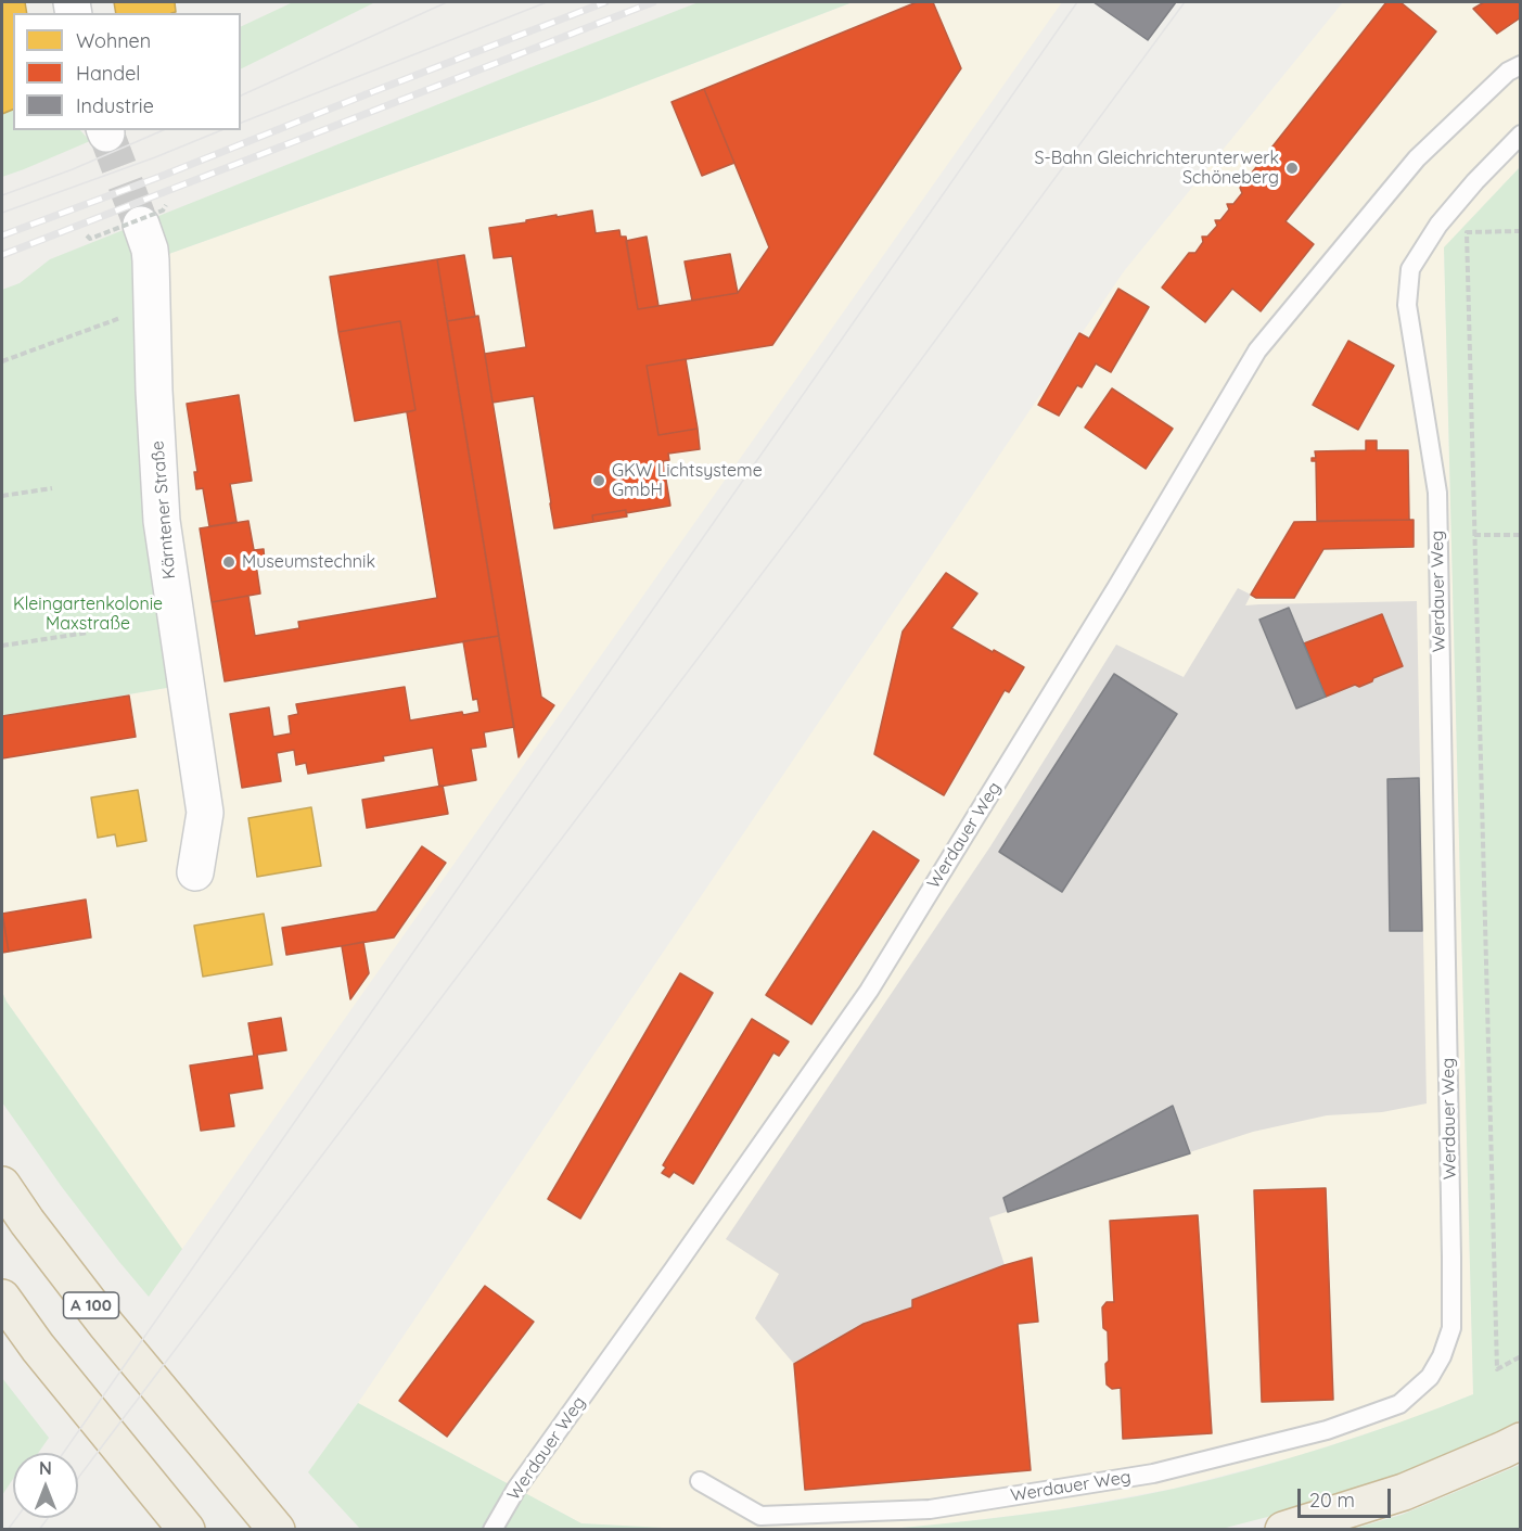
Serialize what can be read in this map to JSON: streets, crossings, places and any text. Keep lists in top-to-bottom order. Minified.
{"streets":{"highway":["A 100"],"street":["Kärntener Straße"],"lane":["Werdauer Weg"]},"parks":["Kleingartenkolonie Maxstraße"],"places":["S-Bahn Gleichrichterunterwerk Schöneberg","GKW Lichtsysteme GmbH","Museumstechnik"],"legend":["Wohnen","Handel","Industrie"],"scale_bar":"20 m","north":"top"}
